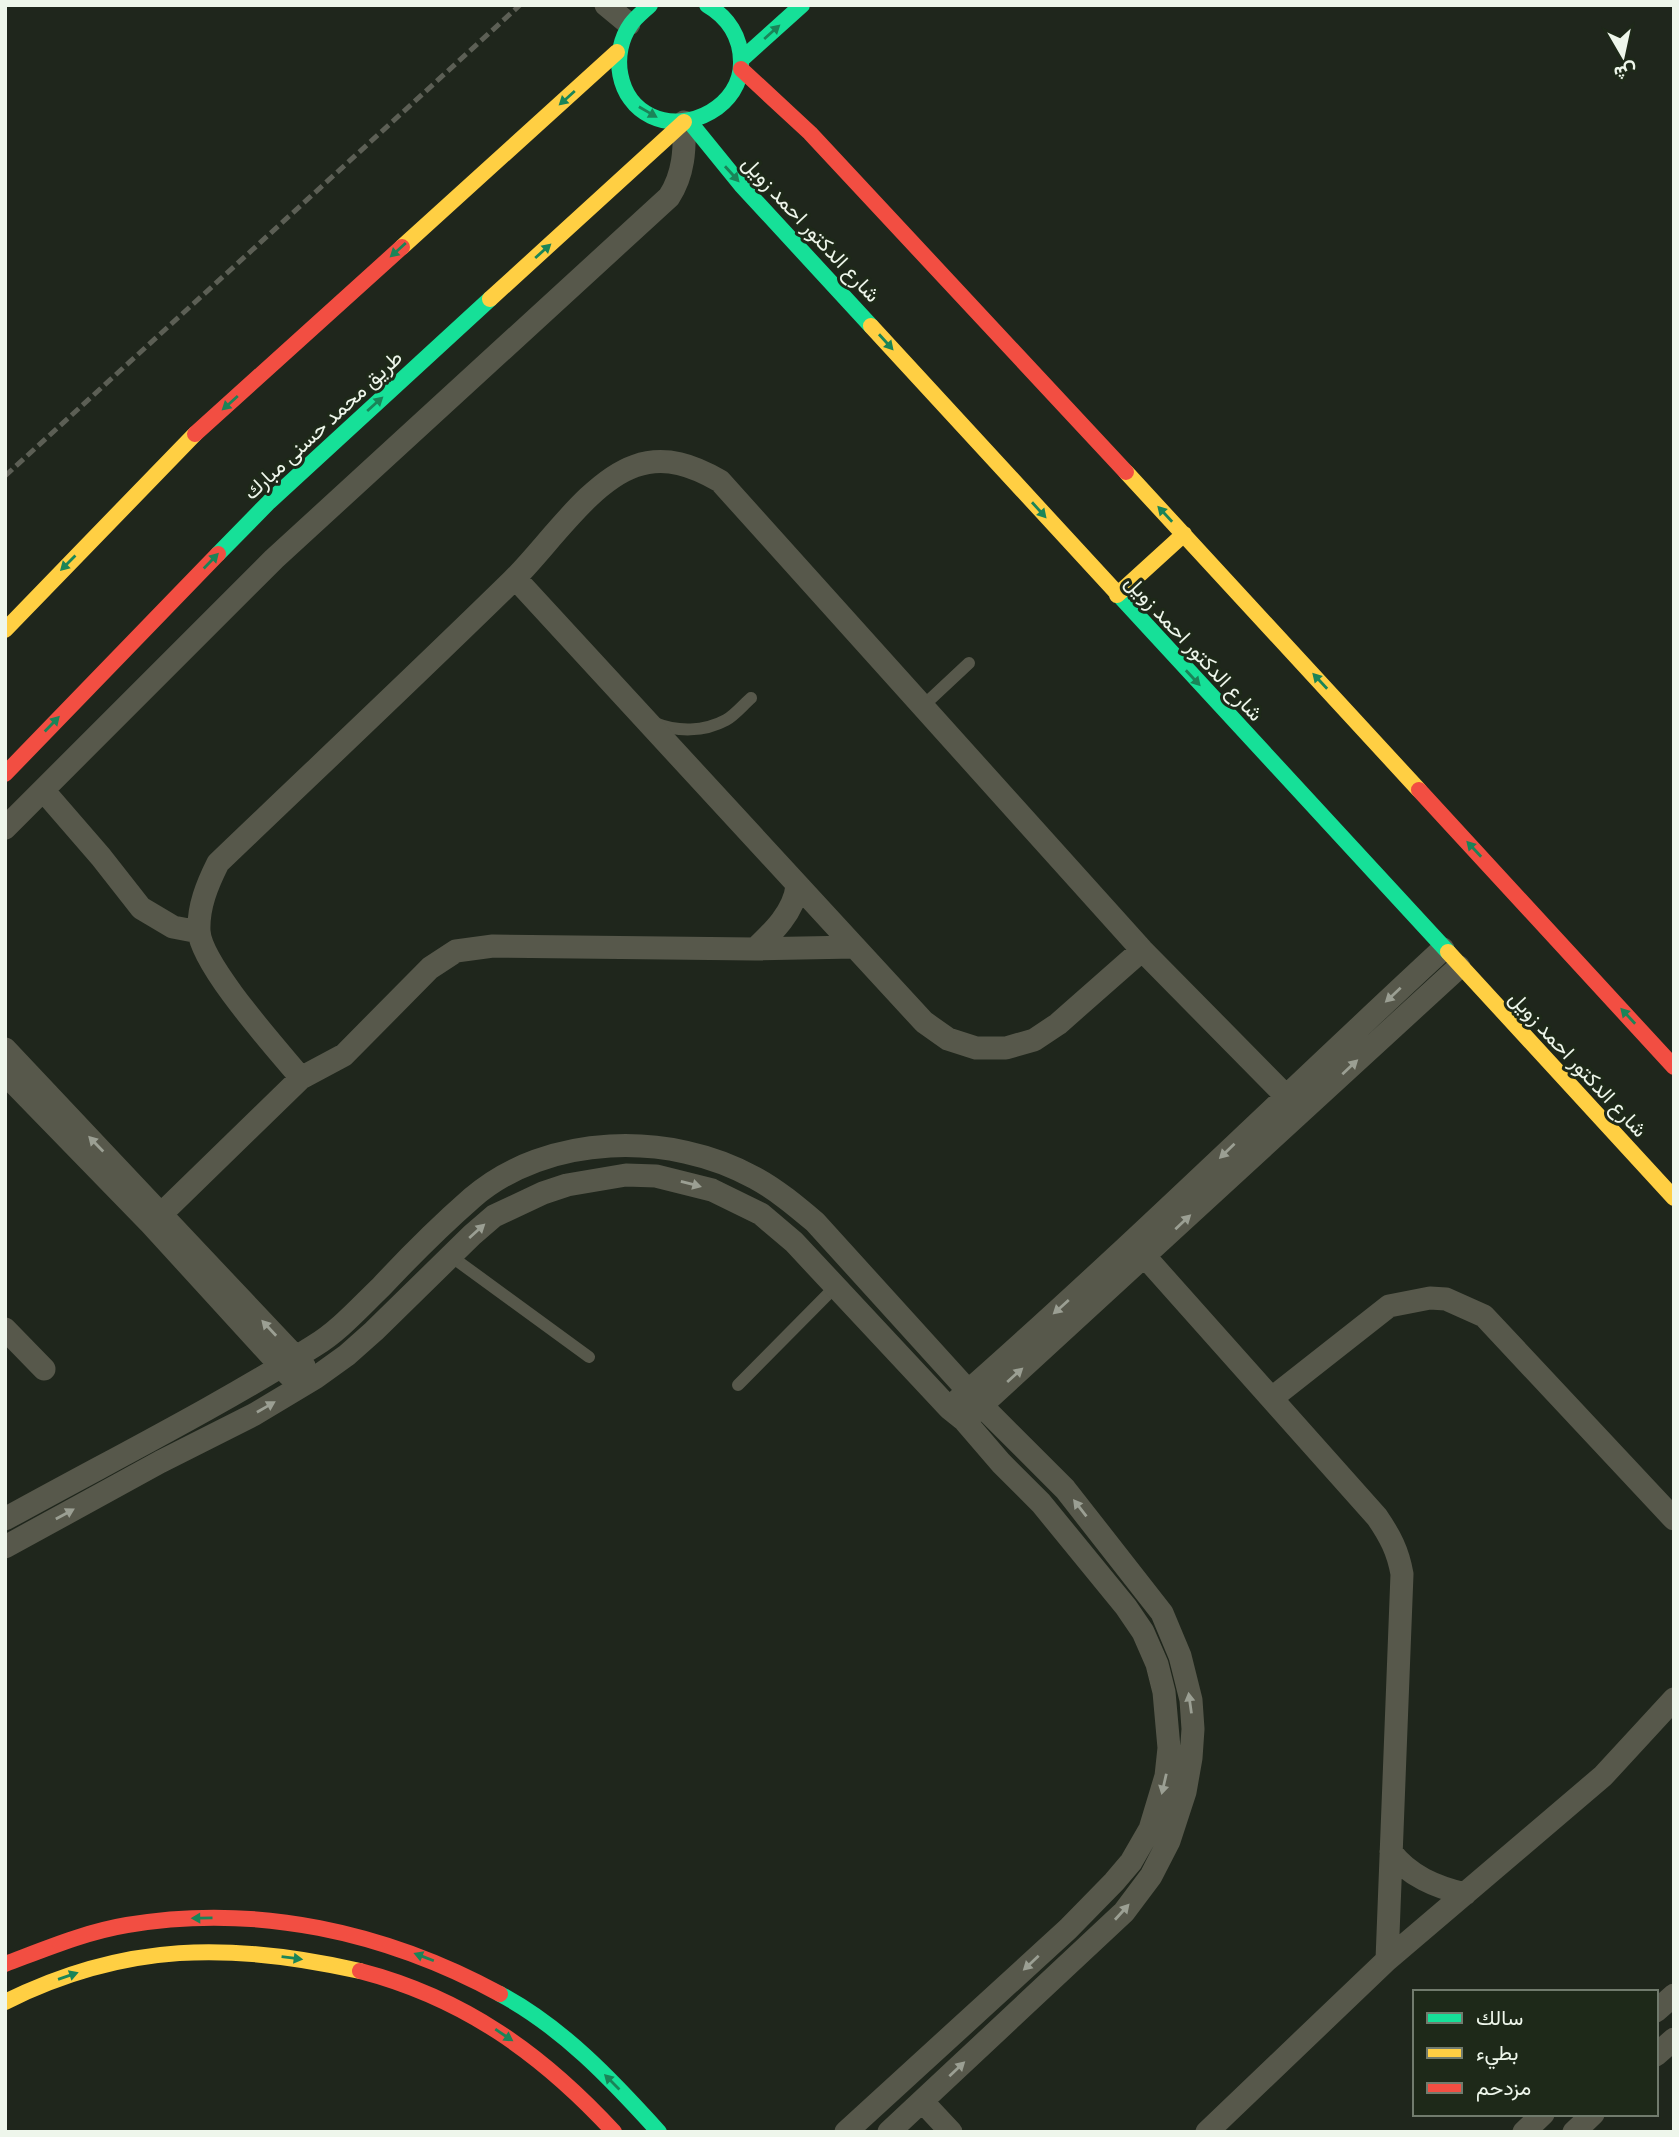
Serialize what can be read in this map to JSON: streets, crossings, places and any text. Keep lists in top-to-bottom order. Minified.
{"streets":{"main road":["شارع الدكتور احمد زويل","طريق محمد حسنى مبارك"]},"crossings":[["شارع الدكتور احمد زويل","طريق محمد حسنى مبارك"]],"legend":["سالك","بطيء","مزدحم"],"north":"bottom"}
